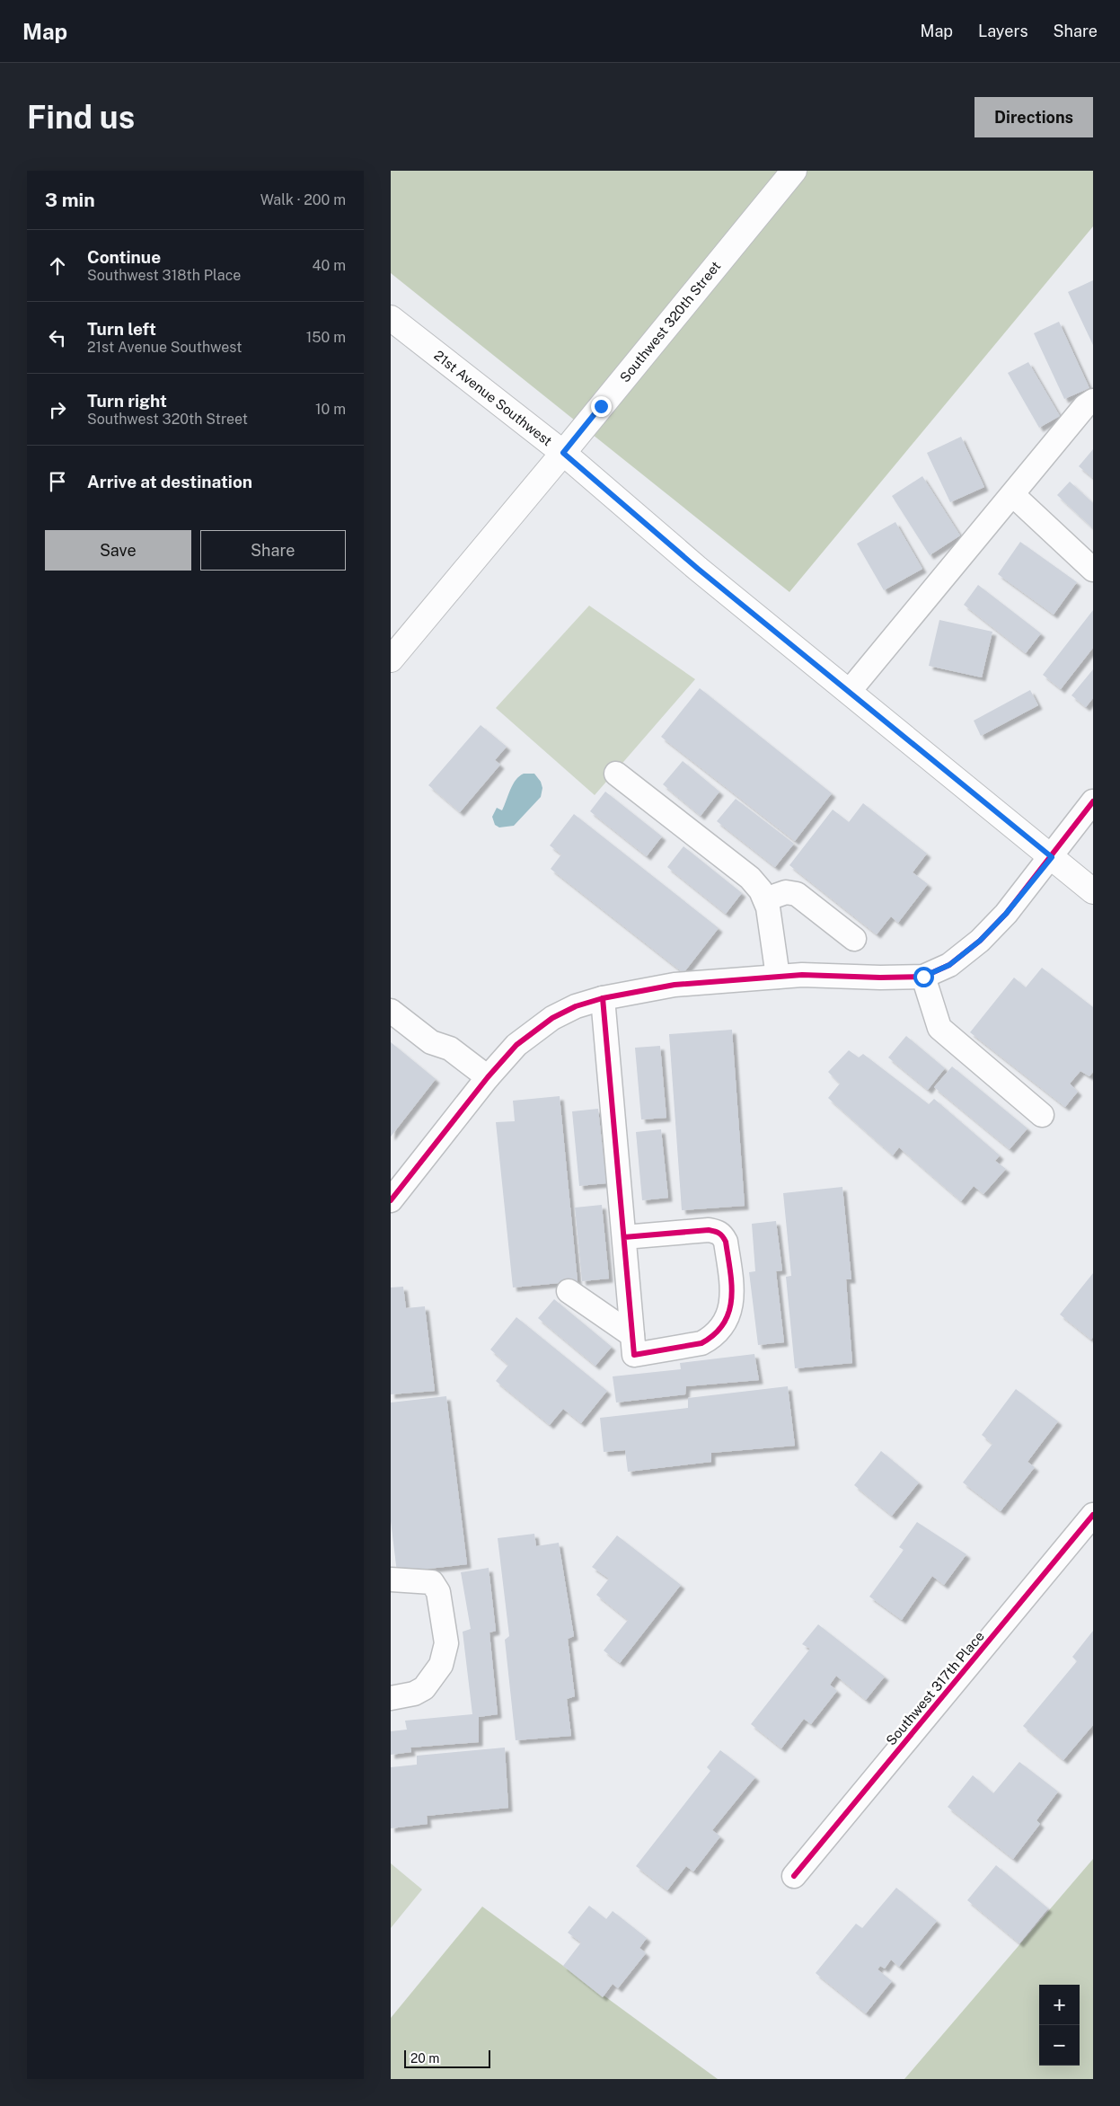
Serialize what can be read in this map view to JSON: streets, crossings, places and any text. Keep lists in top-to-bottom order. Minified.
{"streets":{"main road":["Southwest 320th Street","21st Avenue Southwest"],"street":["Southwest 317th Place"]},"crossings":[["Southwest 320th Street","21st Avenue Southwest"]],"scale_bar":"20 m","page":{"header":"Map","nav":["Map","Layers","Share"],"buttons":["Directions",["Save","Share"]],"title":"Find us","heading":["3 min","Walk · 200 m"],"list":[["Continue","Southwest 318th Place","40 m"],["Turn left","21st Avenue Southwest","150 m"],["Turn right","Southwest 320th Street","10 m"],"Arrive at destination"],"map_buttons":["+","−"],"scale":"20 m"}}
